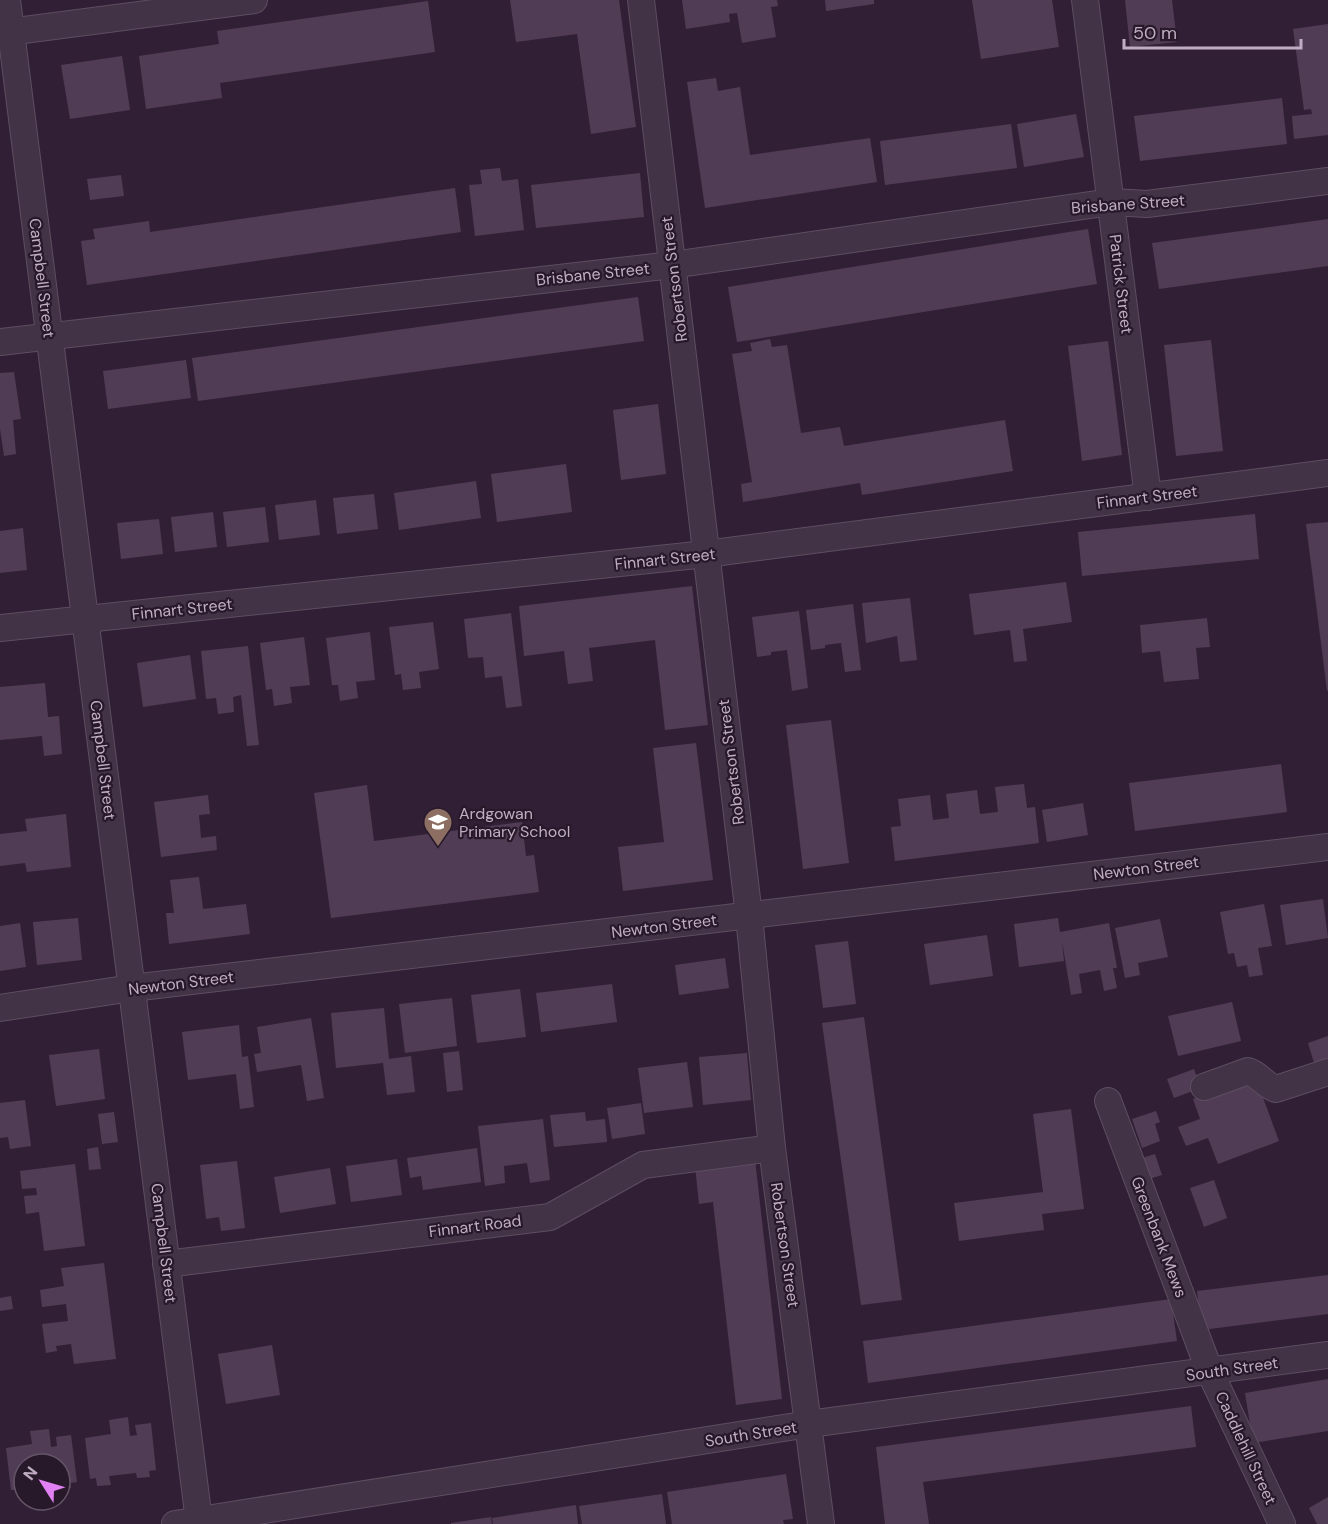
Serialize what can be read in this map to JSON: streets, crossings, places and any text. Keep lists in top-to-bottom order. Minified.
{"streets":{"street":["Brisbane Street","Campbell Street","Robertson Street","Patrick Street","Finnart Street","Newton Street","Finnart Road","Greenbank Mews","South Street","Caddlehill Street"]},"crossings":[["Brisbane Street","Campbell Street"],["Brisbane Street","Robertson Street"],["Brisbane Street","Patrick Street"],["Campbell Street","Finnart Street"],["Campbell Street","Newton Street"],["Campbell Street","Finnart Road"],["Campbell Street","South Street"],["Robertson Street","Finnart Street"],["Robertson Street","Newton Street"],["Robertson Street","Finnart Road"],["Robertson Street","South Street"],["Patrick Street","Finnart Street"],["Greenbank Mews","South Street"],["Greenbank Mews","Caddlehill Street"],["South Street","Caddlehill Street"]],"places":{"school or university":["Ardgowan Primary School"]},"scale_bar":"50 m","north":"top left"}
